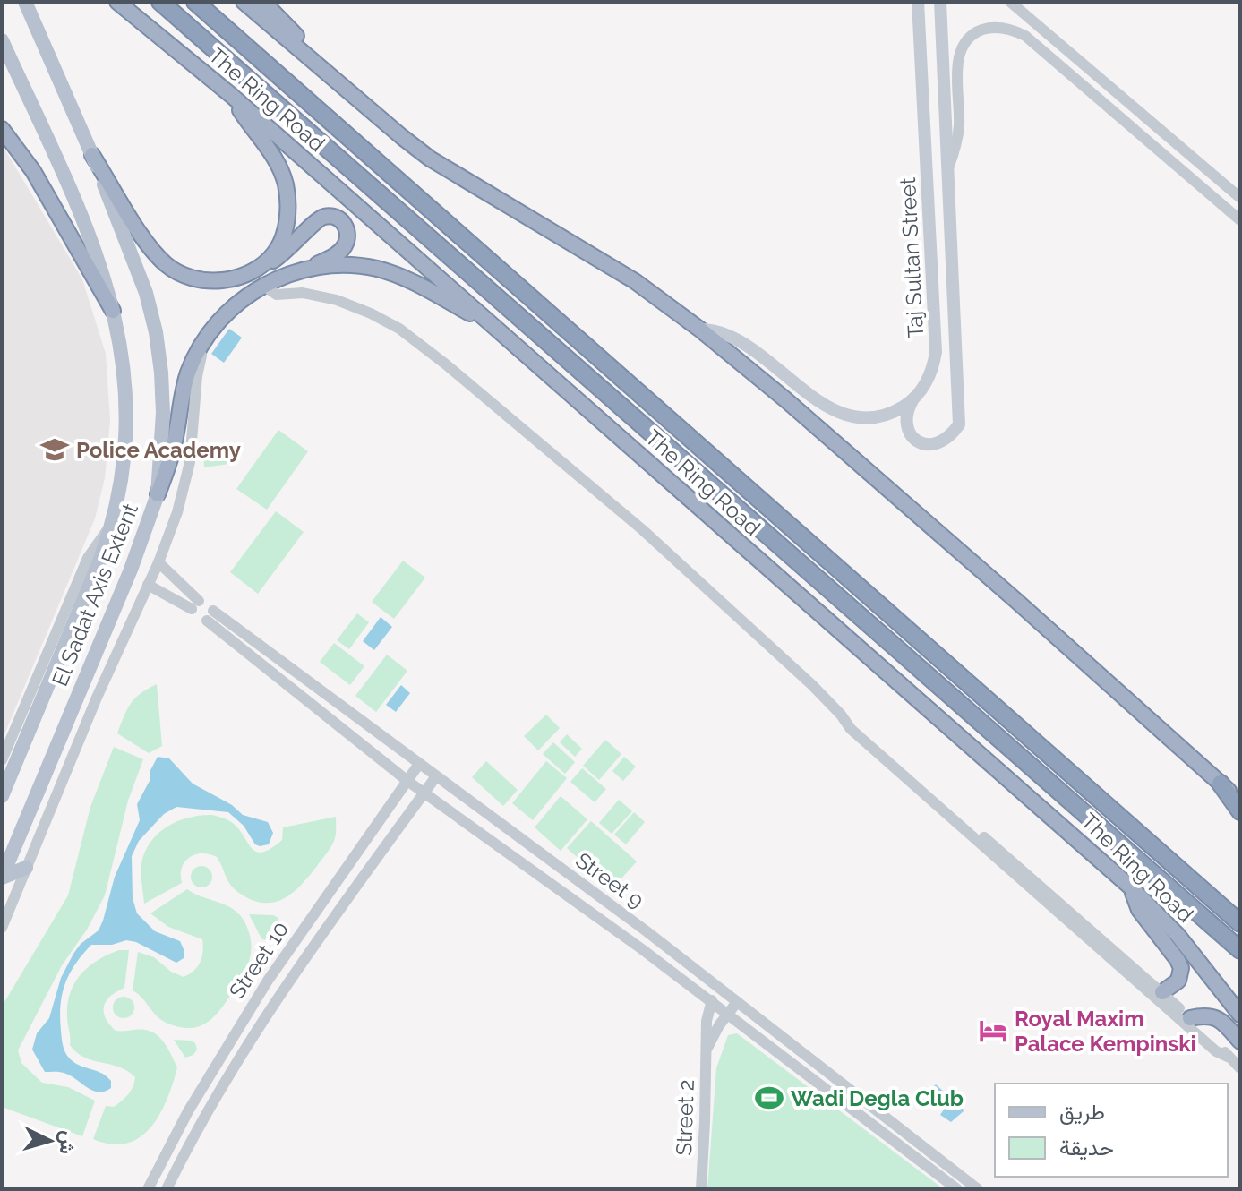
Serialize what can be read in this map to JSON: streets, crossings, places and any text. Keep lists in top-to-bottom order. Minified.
{"streets":{"highway":["The Ring Road"],"main road":["Taj Sultan Street","El Sadat Axis Extent"],"street":["Street 9","Street 10","Street 2"]},"crossings":[["Street 9","Street 10"],["Street 9","Street 2"]],"places":{"school or university":["Police Academy"],"hotel":["Royal Maxim Palace Kempinski"],"sports":["Wadi Degla Club"]},"legend":["طريق","حديقة"],"north":"right"}
